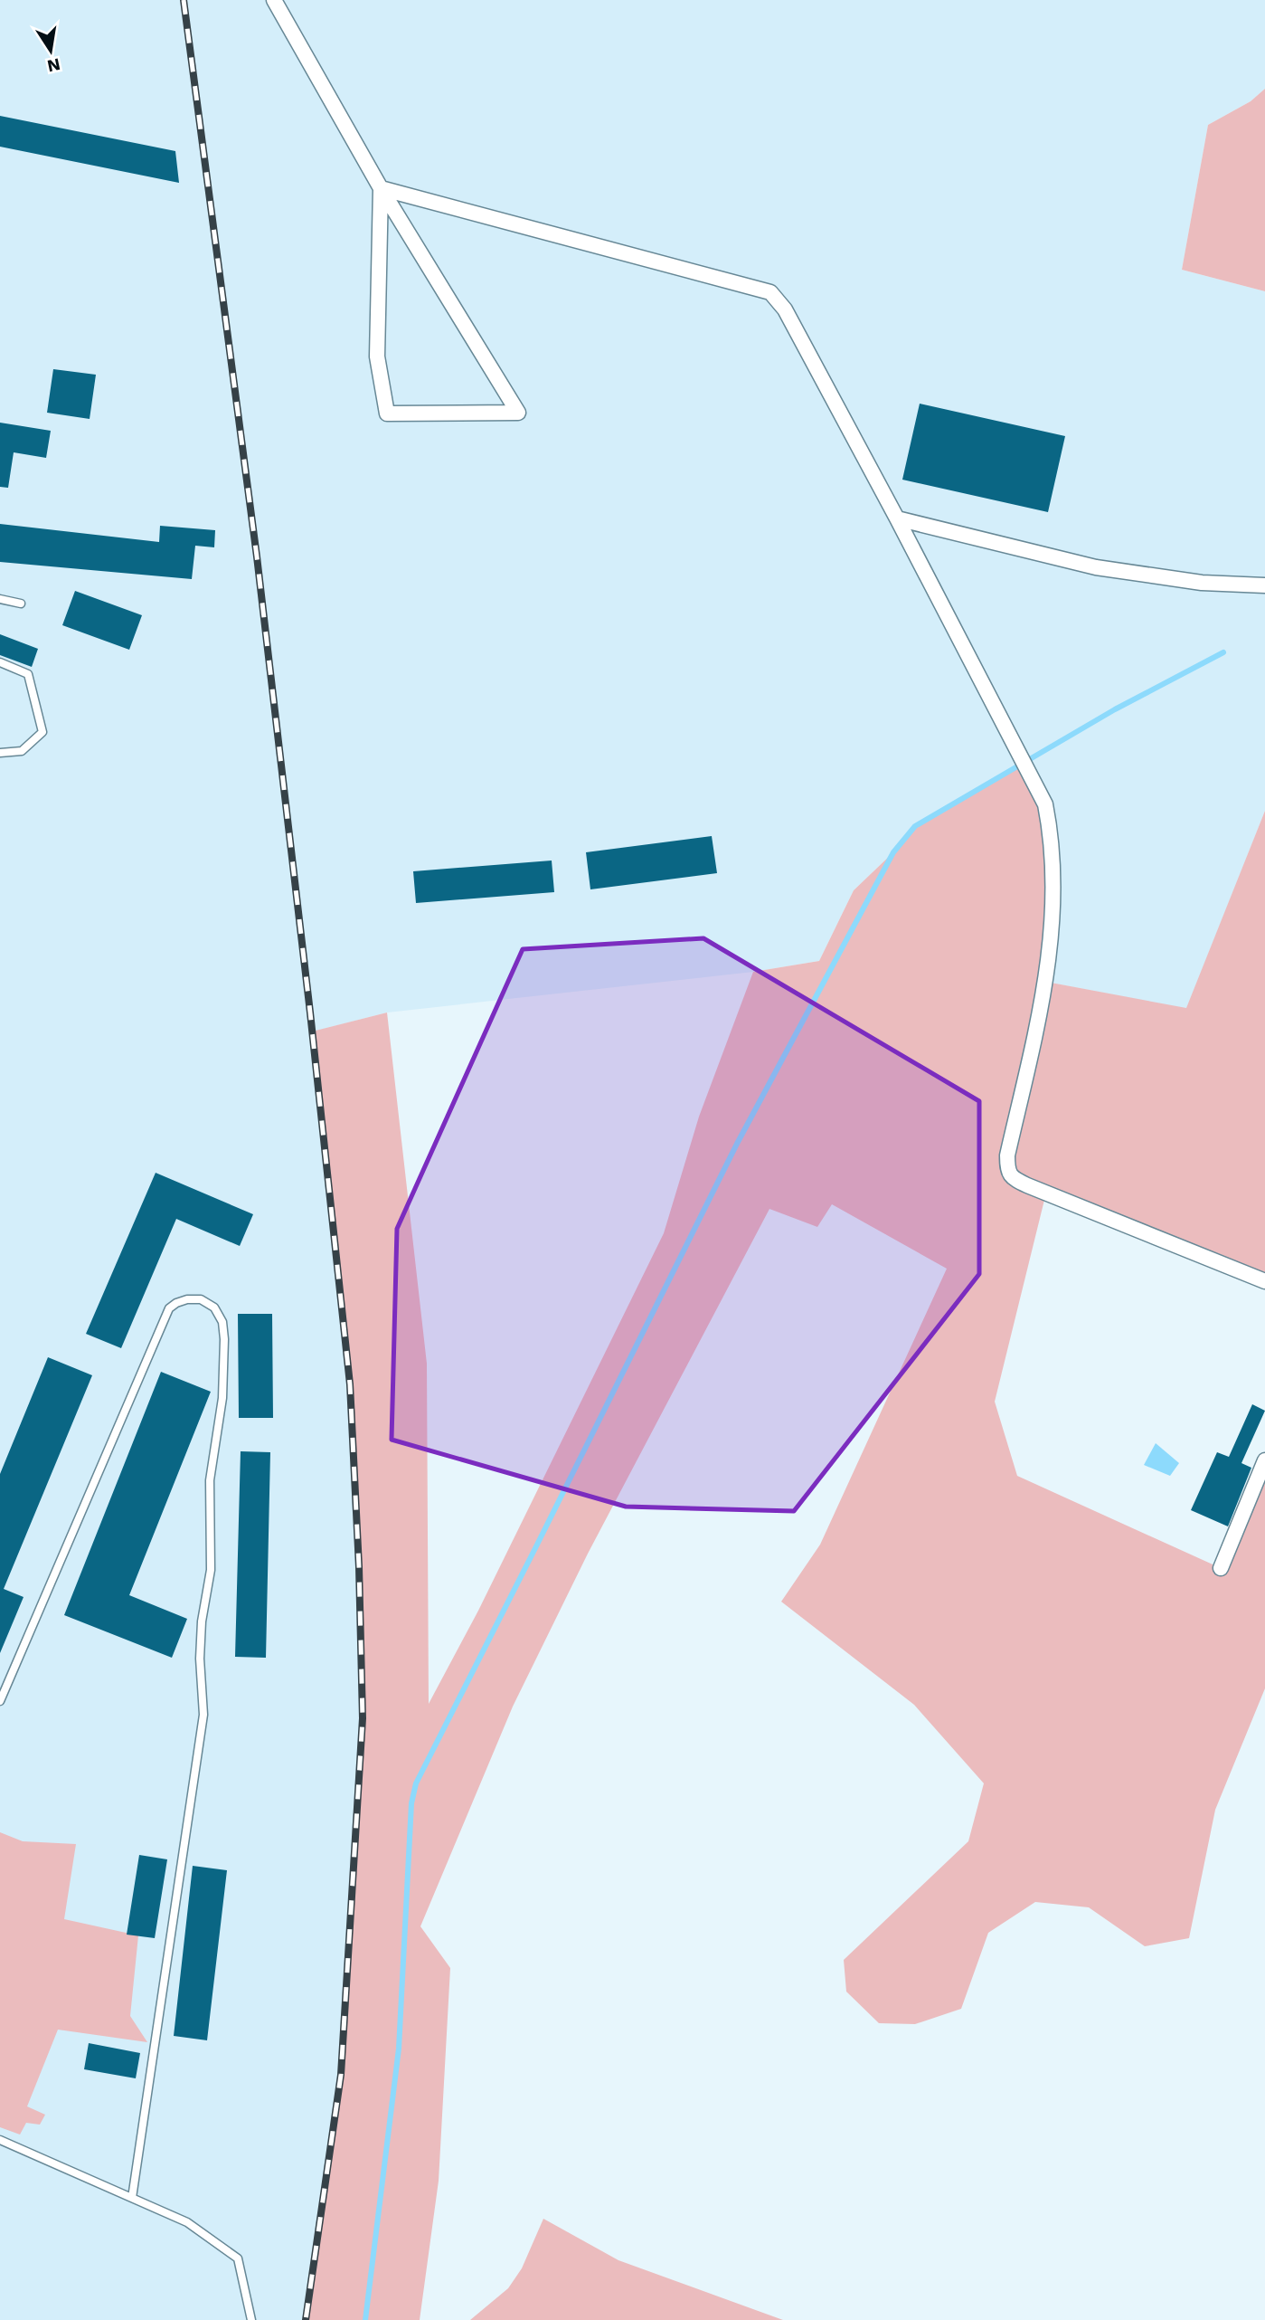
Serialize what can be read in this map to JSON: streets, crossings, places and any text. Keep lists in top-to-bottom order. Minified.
{"north":"bottom"}
